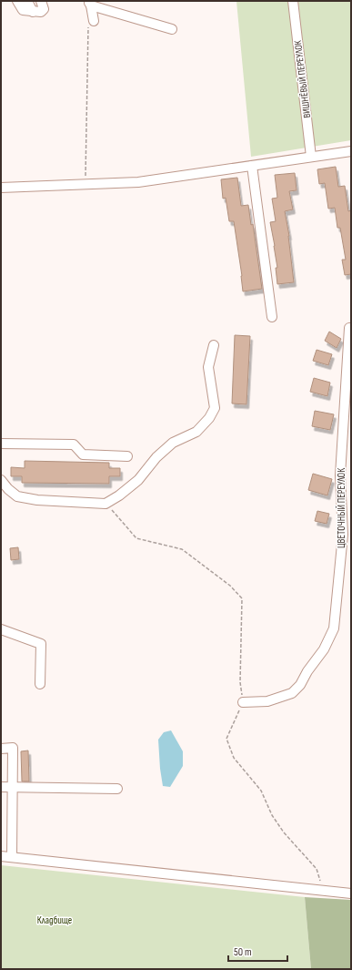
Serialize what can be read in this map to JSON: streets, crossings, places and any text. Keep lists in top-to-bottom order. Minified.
{"streets":{"street":["ВИШНЁВЫЙ ПЕРЕУЛОК","ЦВЕТОЧНЫЙ ПЕРЕУЛОК"]},"parks":["Кладбище"],"scale_bar":"50 m"}
